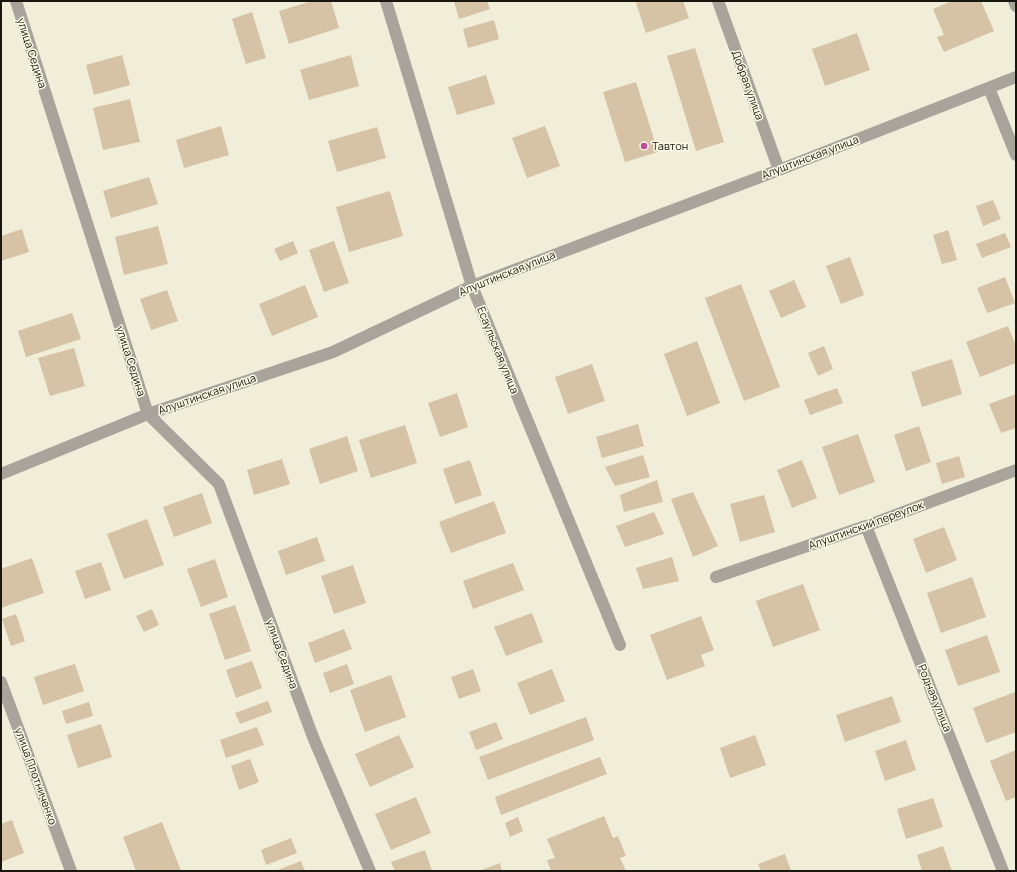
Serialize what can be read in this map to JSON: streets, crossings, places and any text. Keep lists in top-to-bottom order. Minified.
{"streets":{"street":["улица Седина","Добрая улица","Алуштинская улица","Есаульская улица","Алуштинский переулок","Родная улица","улица Плотниченко"]},"crossings":[["улица Седина","Алуштинская улица"],["Добрая улица","Алуштинская улица"],["Алуштинская улица","Есаульская улица"],["Алуштинский переулок","Родная улица"]],"places":["Тавтон"]}
